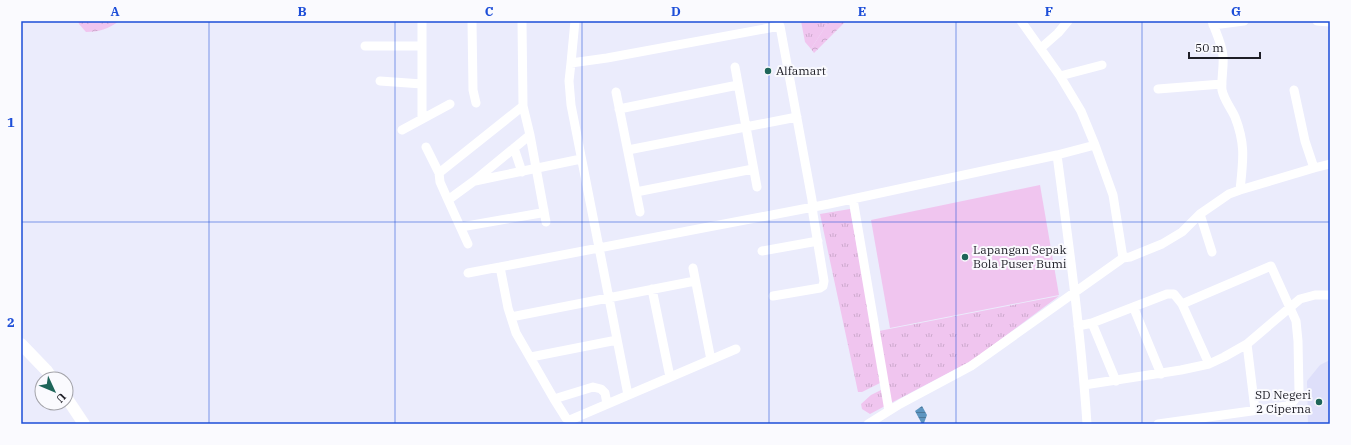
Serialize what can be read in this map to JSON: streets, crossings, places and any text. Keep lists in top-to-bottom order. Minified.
{"places":["Alfamart","Lapangan Sepak Bola Puser Bumi","SD Negeri 2 Ciperna"],"scale_bar":"50 m","north":"bottom right","grid":{"columns":["A","B","C","D","E","F","G"],"rows":["1","2"]}}
